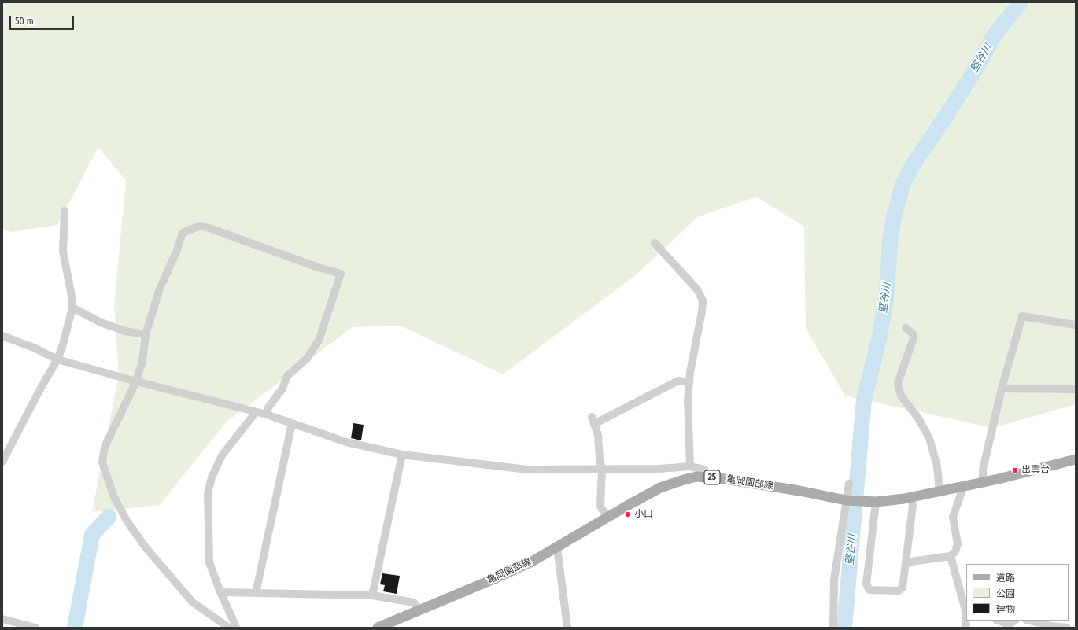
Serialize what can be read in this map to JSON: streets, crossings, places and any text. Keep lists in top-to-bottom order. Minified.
{"streets":{"main road":["25","亀岡園部線"]},"water":["堅谷川"],"places":["出雲台","小口"],"legend":["道路","公園","建物"],"scale_bar":"50 m"}
